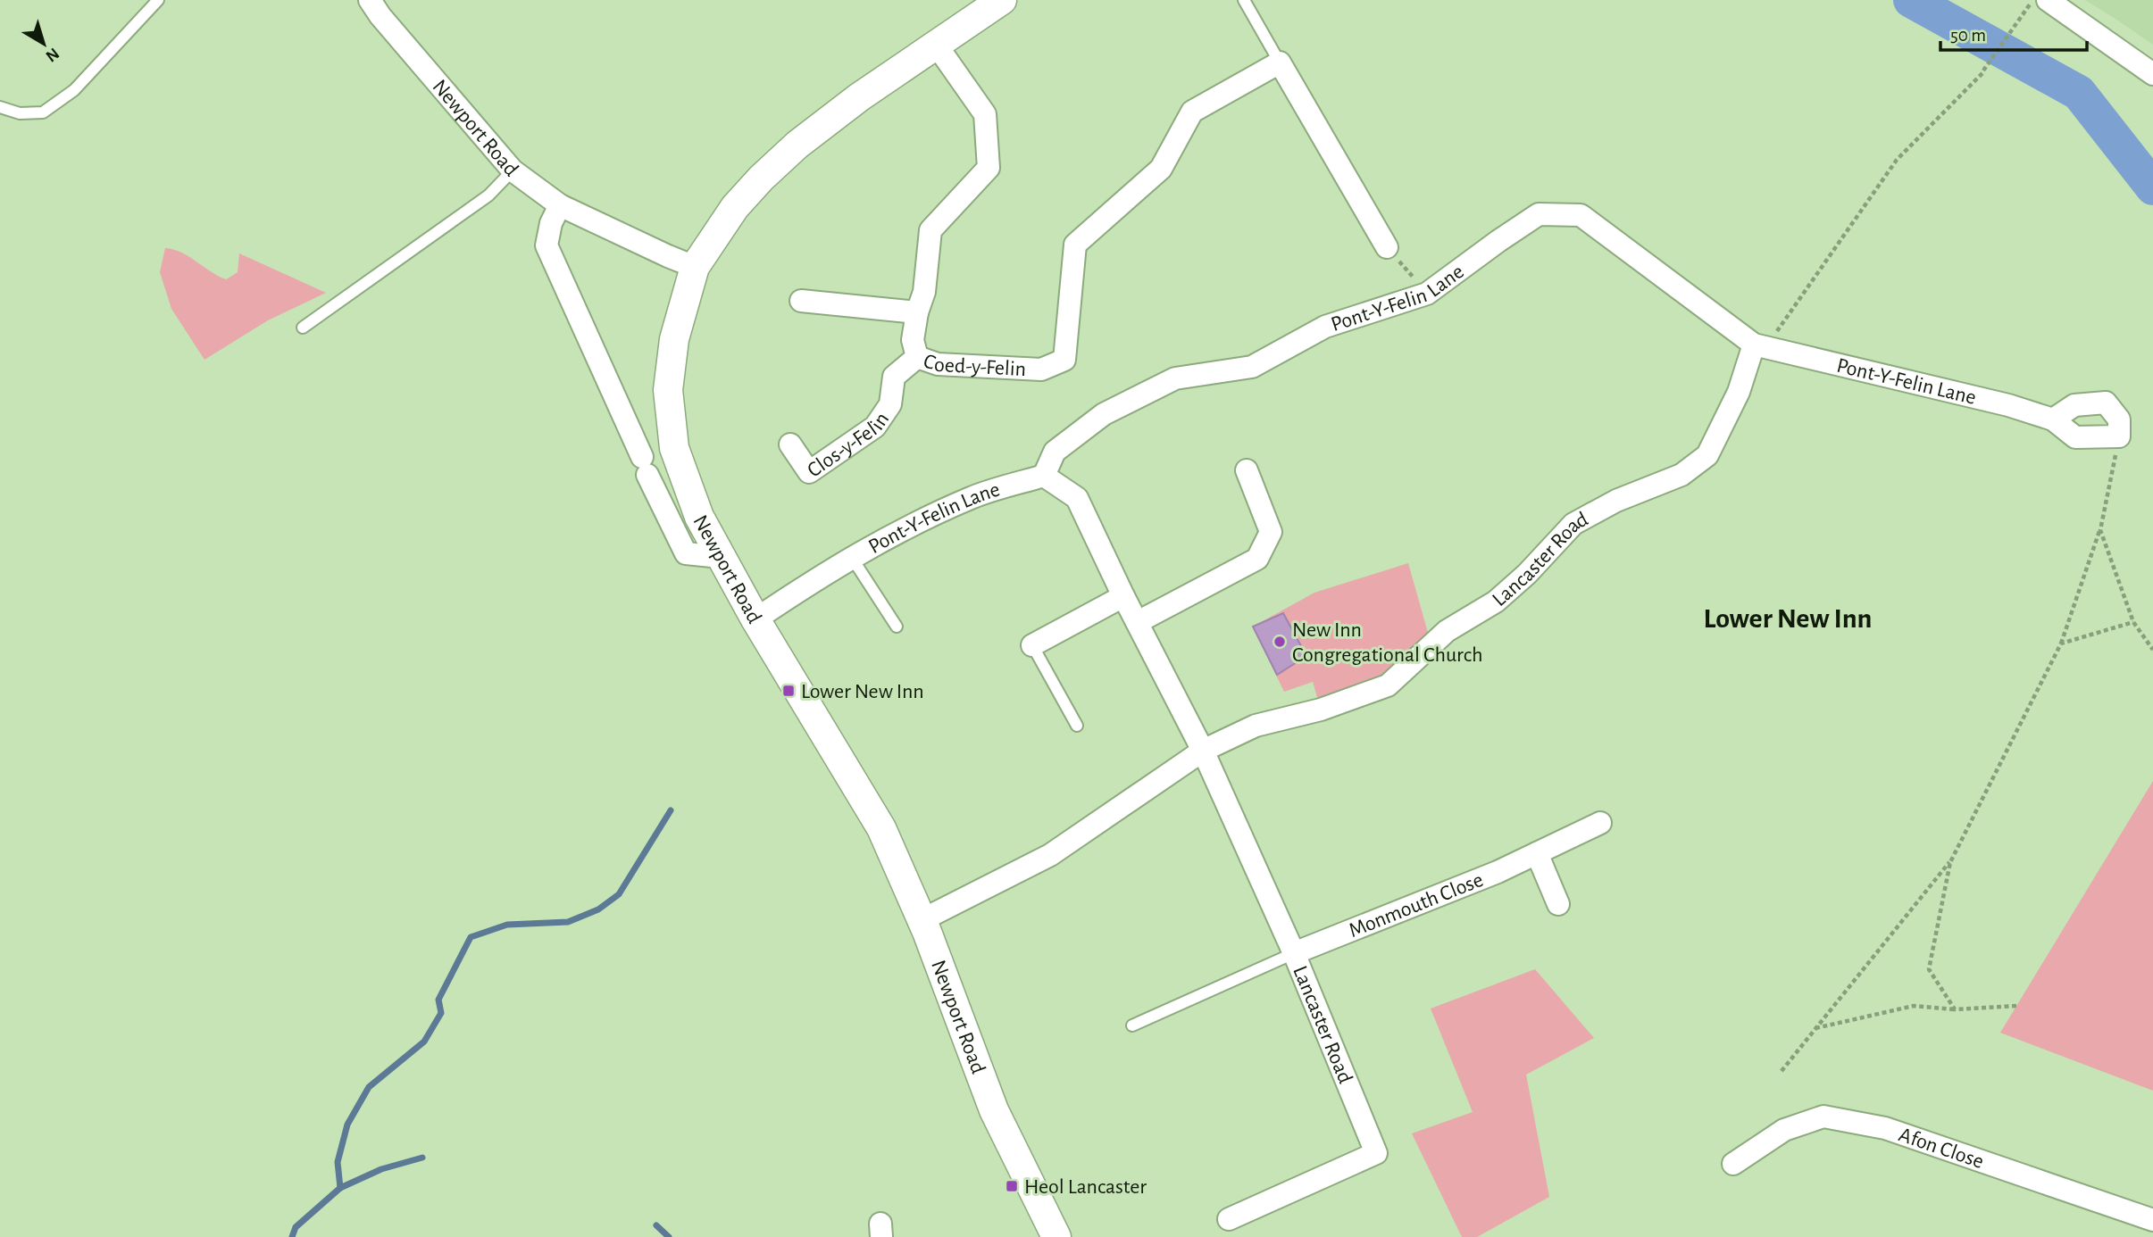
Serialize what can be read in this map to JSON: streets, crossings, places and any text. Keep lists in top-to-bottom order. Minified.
{"streets":{"street":["Newport Road","Pont-Y-Felin Lane","Coed-y-Felin","Clos-y-Felin","Lancaster Road","Monmouth Close","Afon Close"]},"crossings":[["Newport Road","Pont-Y-Felin Lane"],["Newport Road","Lancaster Road"],["Pont-Y-Felin Lane","Lancaster Road"],["Coed-y-Felin","Clos-y-Felin"],["Lancaster Road","Monmouth Close"]],"districts":["Lower New Inn"],"places":{"other":["New Inn Congregational Church"],"transit":["Lower New Inn","Heol Lancaster"]},"scale_bar":"50 m","north":"bottom right"}
